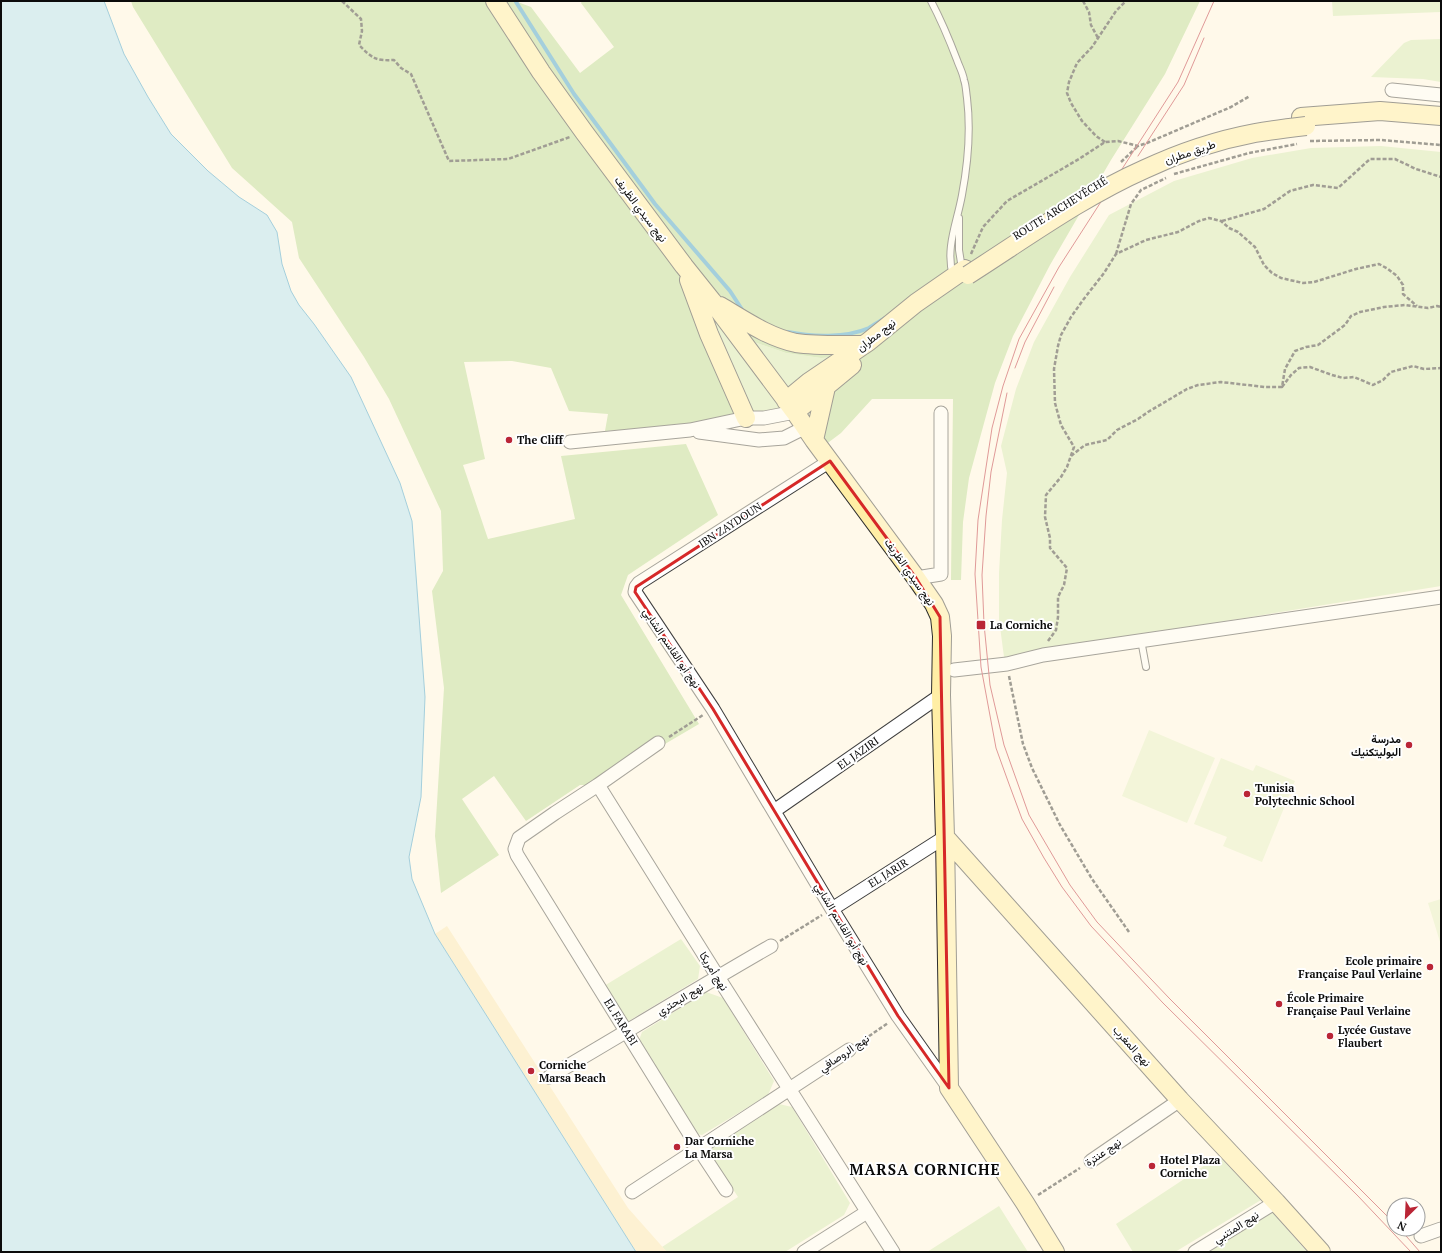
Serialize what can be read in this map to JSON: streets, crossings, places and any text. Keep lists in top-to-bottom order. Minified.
{"streets":{"street":["طريق مطران","نهج سيدي الظريف","نهج مطران","IBN ZAYDOUN","نهج أبو القاسم الشابي","EL JAZIRI","EL JARIR","نهج أمريكا","نهج البحتري","EL FARABI","نهج المغرب","نهج الروصافي","نهج عنترة","نهج المتنبي"]},"crossings":[["طريق مطران","نهج مطران"],["نهج سيدي الظريف","نهج مطران"],["نهج سيدي الظريف","IBN ZAYDOUN"],["نهج سيدي الظريف","نهج أبو القاسم الشابي"],["نهج سيدي الظريف","EL JAZIRI"],["نهج سيدي الظريف","EL JARIR"],["نهج سيدي الظريف","نهج المغرب"],["IBN ZAYDOUN","نهج أبو القاسم الشابي"],["نهج أبو القاسم الشابي","EL JAZIRI"],["نهج أبو القاسم الشابي","EL JARIR"],["نهج أبو القاسم الشابي","نهج الروصافي"],["نهج أبو القاسم الشابي","نهج عنترة"],["EL JARIR","نهج المغرب"],["نهج أمريكا","نهج البحتري"],["نهج أمريكا","EL FARABI"],["نهج أمريكا","نهج الروصافي"],["نهج البحتري","EL FARABI"],["EL FARABI","نهج الروصافي"],["نهج المغرب","نهج عنترة"],["نهج المغرب","نهج المتنبي"]],"districts":["MARSA CORNICHE"],"places":{"other":["The Cliff","مدرسة البوليتكنيك","Tunisia Polytechnic School","Ecole primaire Française Paul Verlaine","École Primaire Française Paul Verlaine","Lycée Gustave Flaubert","Corniche Marsa Beach","Dar Corniche La Marsa","Hotel Plaza Corniche"],"transit":["La Corniche"]},"north":"bottom left"}
